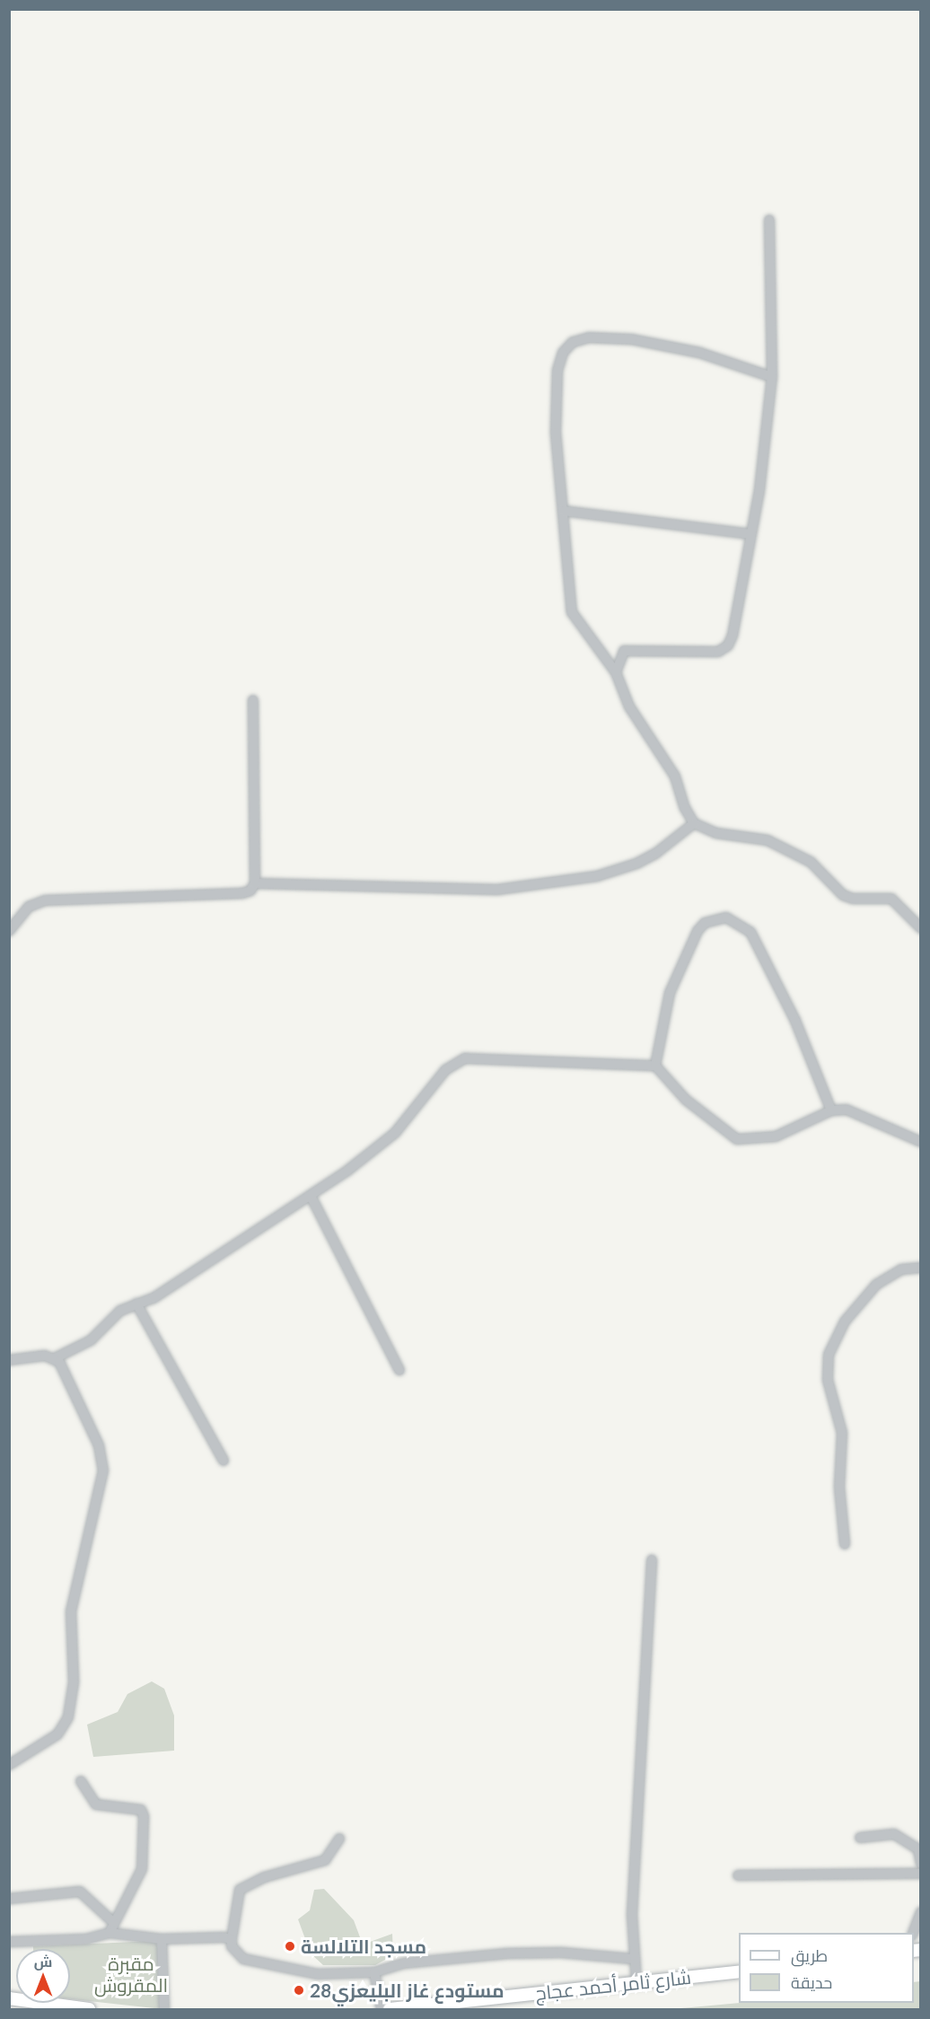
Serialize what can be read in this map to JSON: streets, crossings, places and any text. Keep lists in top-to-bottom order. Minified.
{"streets":{"main road":["شارع ثامر أحمد عجاج"]},"parks":["مقبرة المقروش"],"places":["مسجد التلالسة","28مستودع غاز البليعزي"],"legend":["طريق","حديقة"],"north":"top"}
